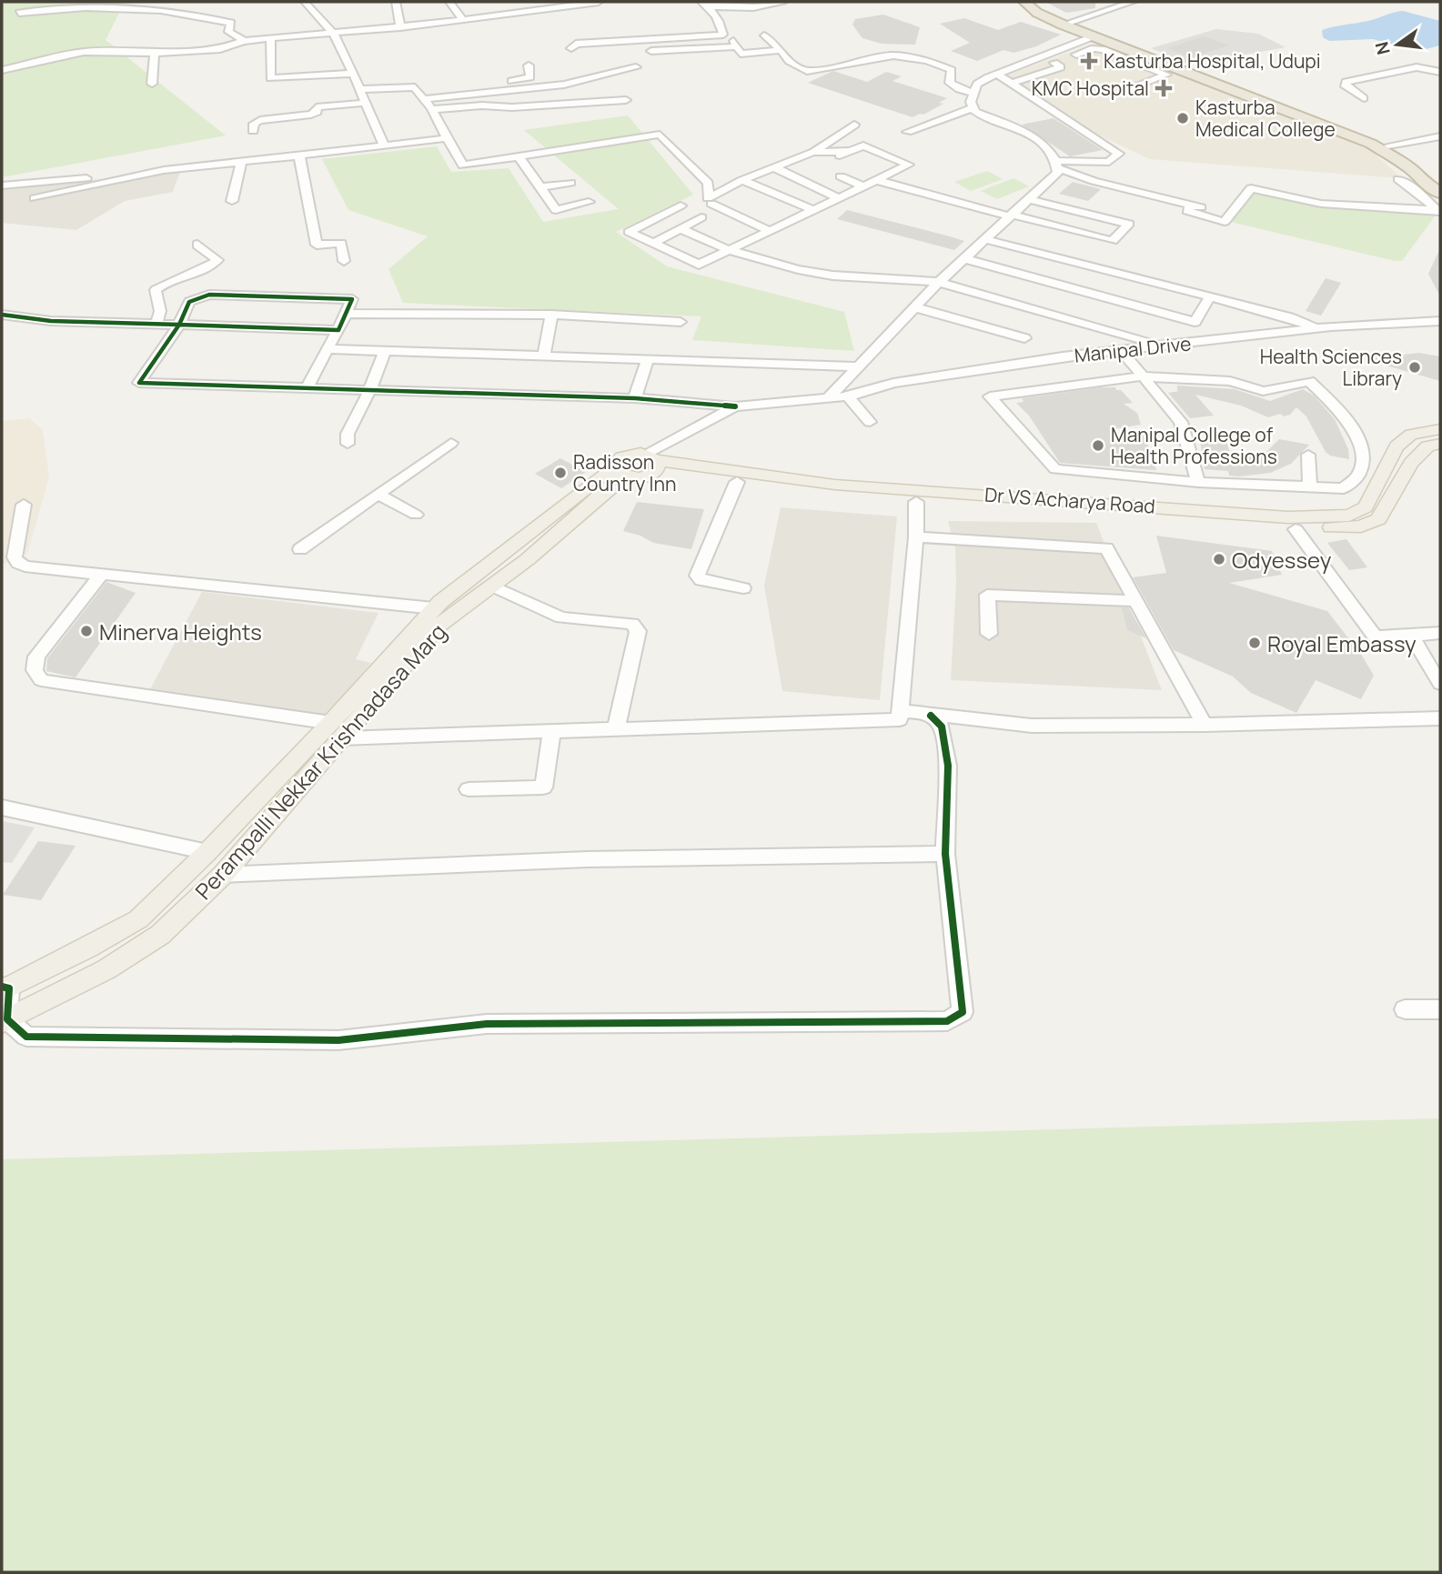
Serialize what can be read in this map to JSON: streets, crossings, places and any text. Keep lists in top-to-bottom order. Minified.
{"streets":{"main road":["Dr VS Acharya Road","Perampalli Nekkar Krishnadasa Marg"],"street":["Manipal Drive"]},"places":{"health":["Kasturba Hospital, Udupi","KMC Hospital"],"other":["Kasturba Medical College","Health Sciences Library","Manipal College of Health Professions","Radisson Country Inn","Odyessey","Minerva Heights","Royal Embassy"]},"north":"left"}
